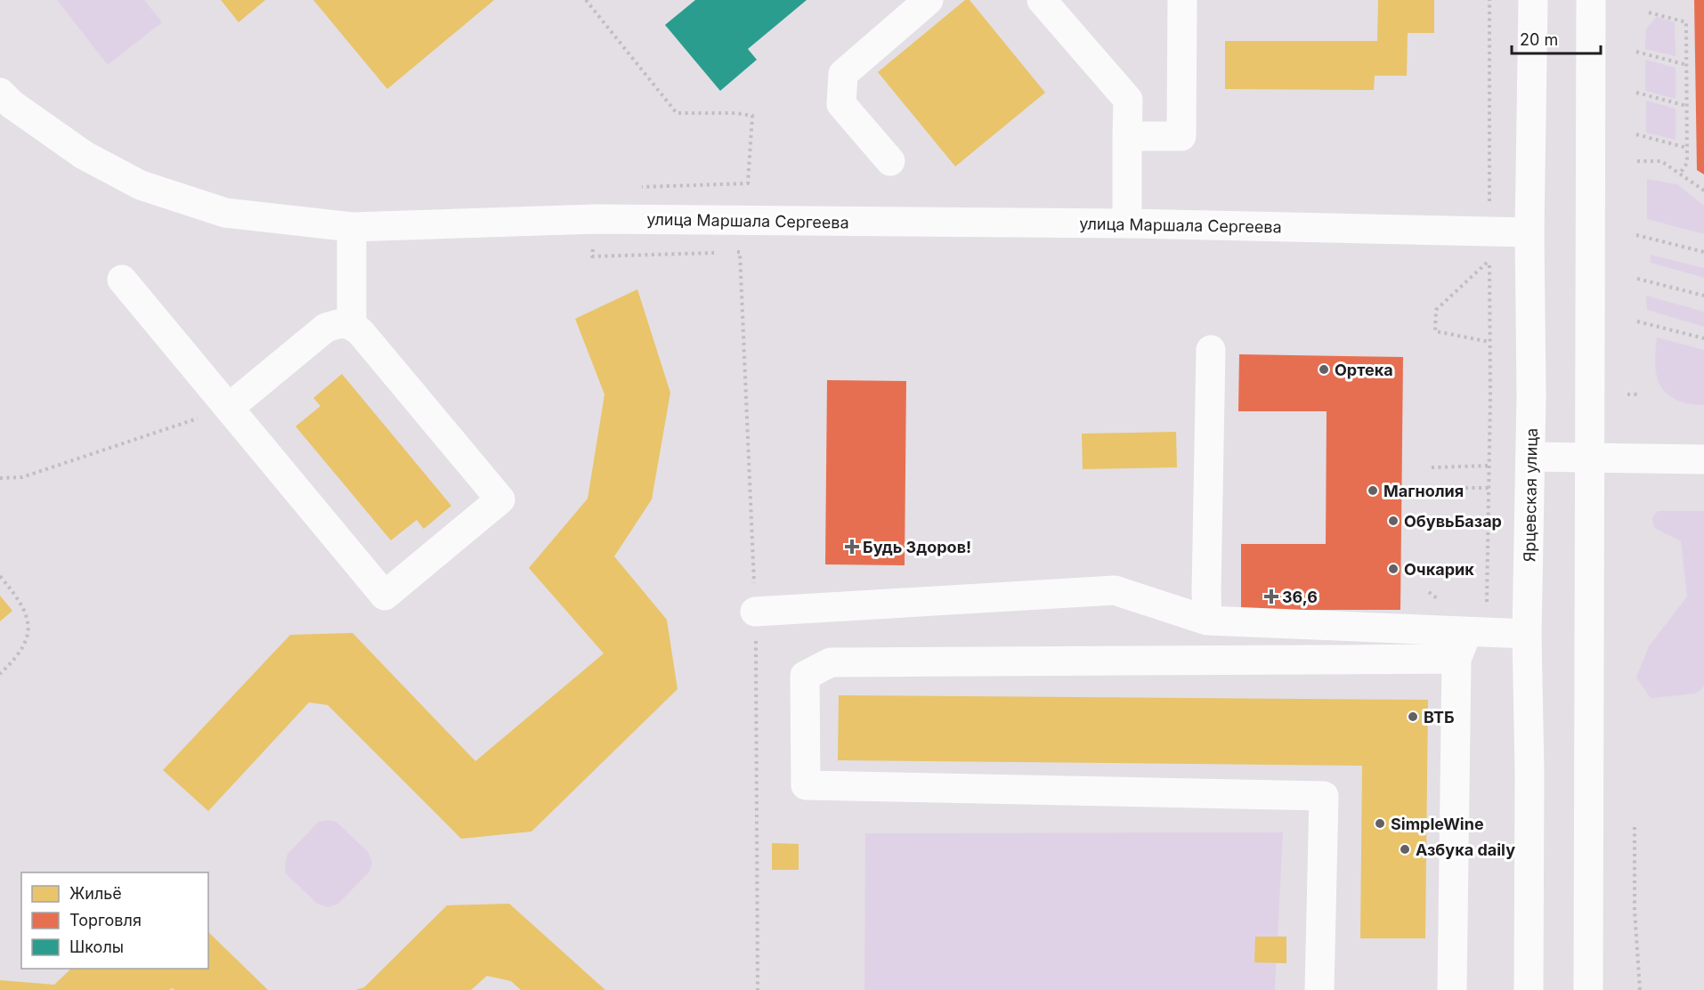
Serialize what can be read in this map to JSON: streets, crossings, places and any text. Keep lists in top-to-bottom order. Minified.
{"streets":{"main road":["улица Маршала Сергеева","Ярцевская улица"]},"crossings":[["улица Маршала Сергеева","Ярцевская улица"]],"places":{"other":["Ортека","Магнолия","ОбувьБазар","Очкарик","ВТБ","SimpleWine","Азбука daily"],"health":["Будь Здоров!","36,6"]},"legend":["Жильё","Торговля","Школы"],"scale_bar":"20 m"}
